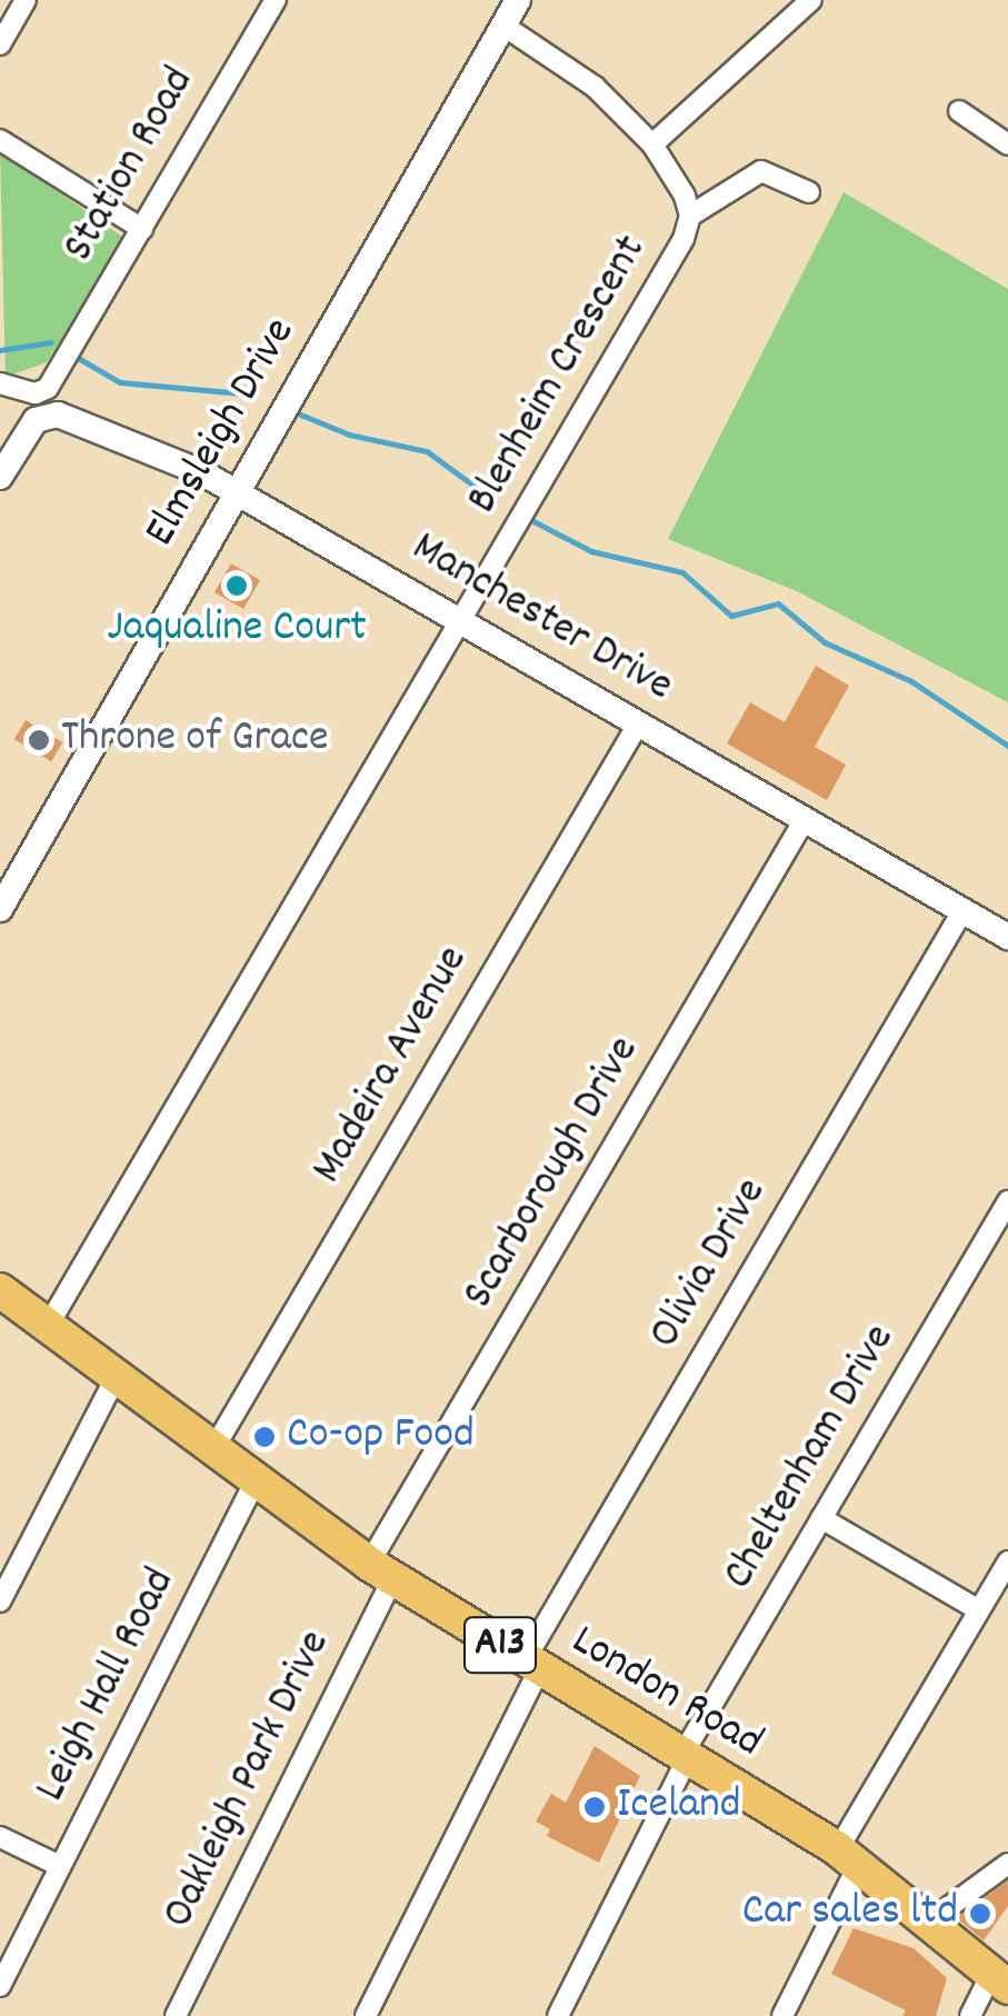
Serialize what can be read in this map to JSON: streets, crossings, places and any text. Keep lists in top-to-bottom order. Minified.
{"streets":{"main road":["A13","London Road"],"street":["Station Road","Blenheim Crescent","Elmsleigh Drive","Manchester Drive","Madeira Avenue","Scarborough Drive","Olivia Drive","Cheltenham Drive","Leigh Hall Road","Oakleigh Park Drive"]},"crossings":[["Blenheim Crescent","Elmsleigh Drive"],["Blenheim Crescent","Manchester Drive"],["Blenheim Crescent","London Road"],["Elmsleigh Drive","Manchester Drive"],["Manchester Drive","Madeira Avenue"],["Manchester Drive","Scarborough Drive"],["Manchester Drive","Olivia Drive"],["Madeira Avenue","London Road"],["Scarborough Drive","London Road"],["Scarborough Drive","Oakleigh Park Drive"],["Olivia Drive","London Road"],["Cheltenham Drive","London Road"],["Leigh Hall Road","London Road"],["London Road","Oakleigh Park Drive"]],"places":["Jaqualine Court","Throne of Grace","Co-op Food","Iceland","Car sales ltd"]}
